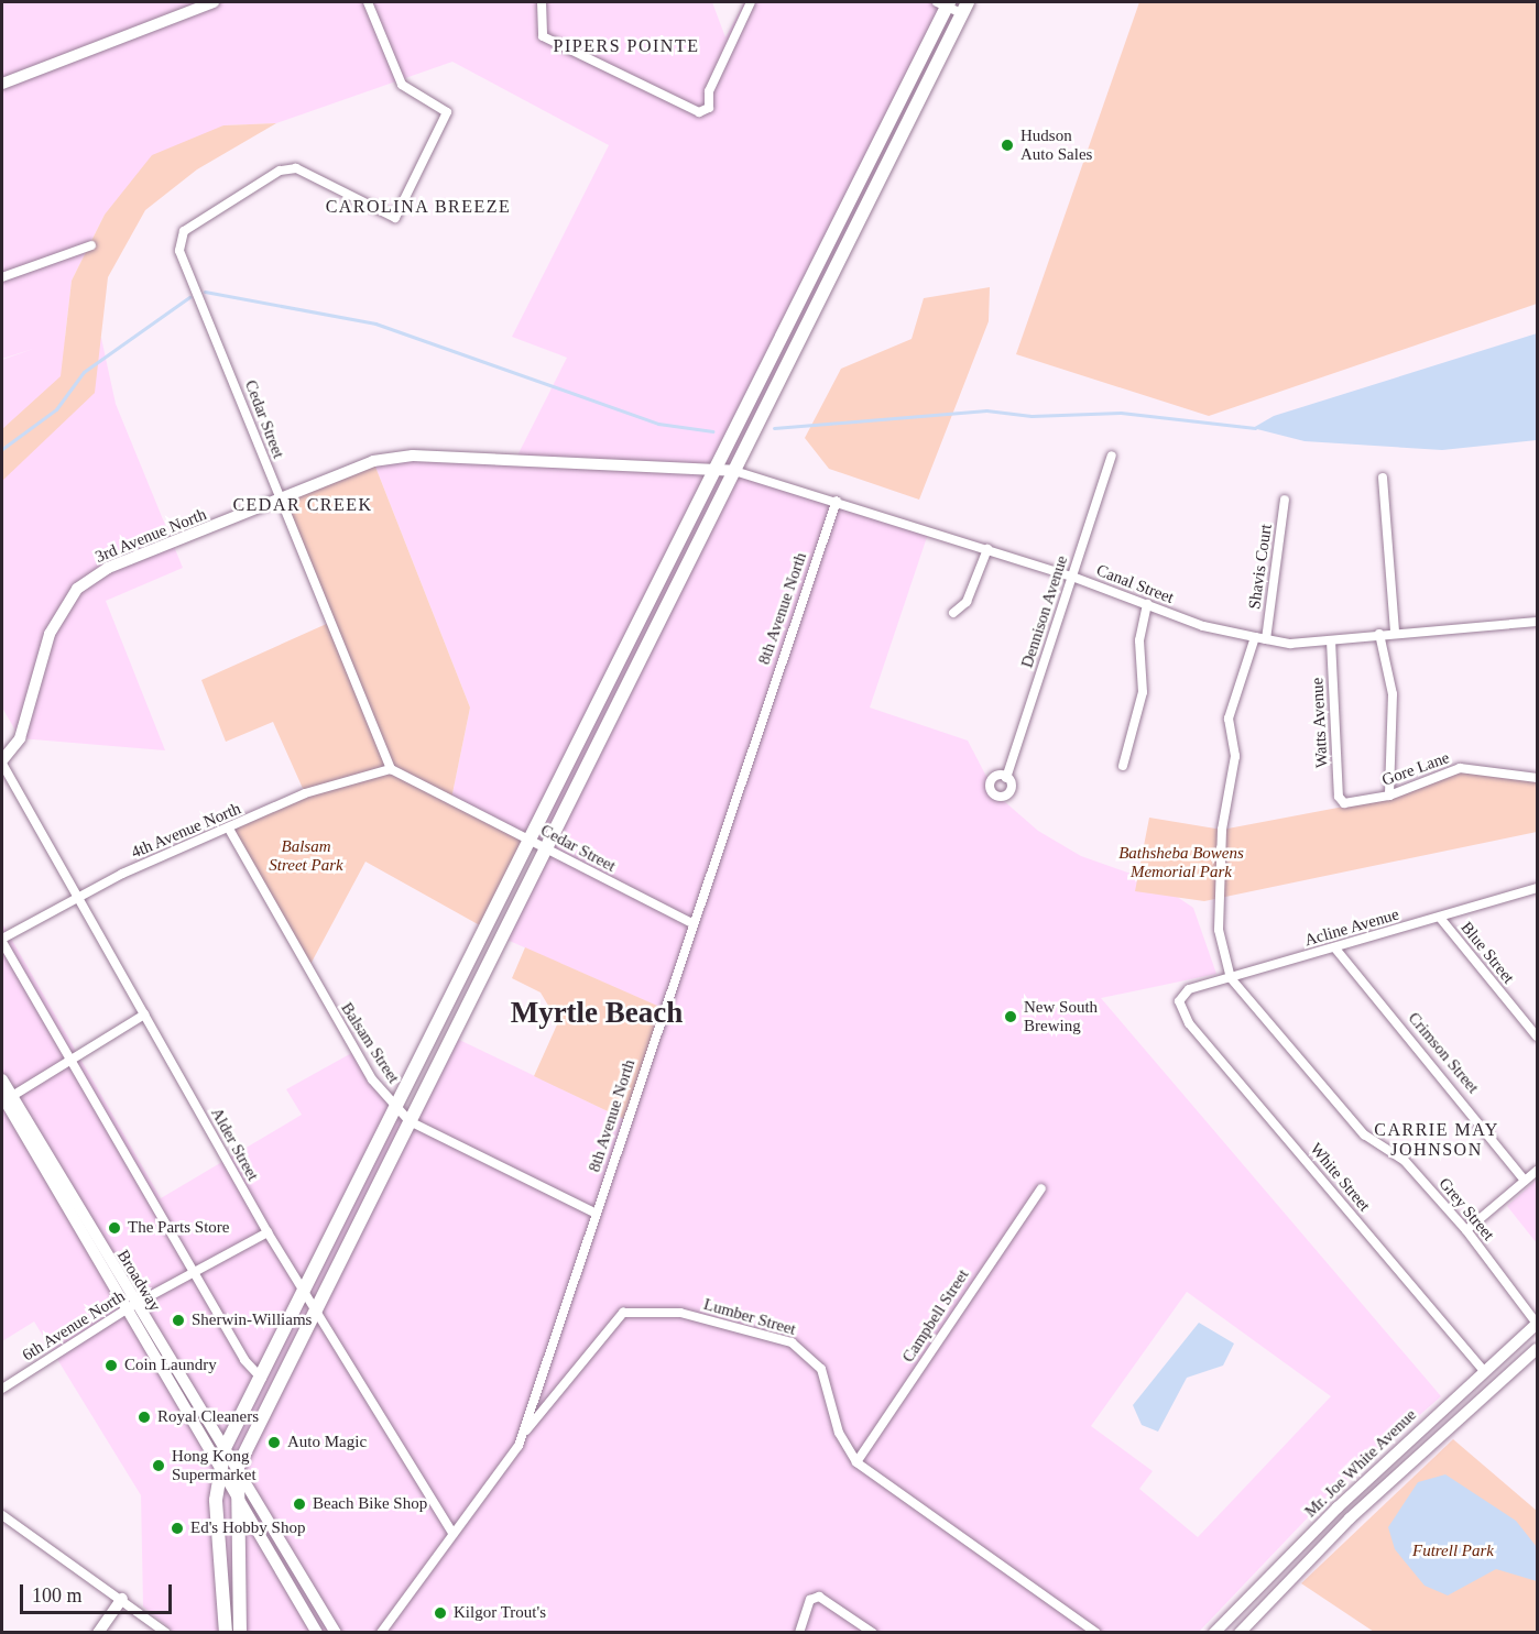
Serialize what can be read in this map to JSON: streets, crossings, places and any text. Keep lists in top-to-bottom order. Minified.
{"streets":{"main road":["3rd Avenue North","Broadway","Mr. Joe White Avenue"],"street":["Cedar Street","Shavis Court","Canal Street","8th Avenue North","Dennison Avenue","Watts Avenue","Gore Lane","4th Avenue North","Acline Avenue","Blue Street","Balsam Street","Crimson Street","Alder Street","White Street","Grey Street","Campbell Street","Lumber Street","6th Avenue North"]},"crossings":[["Cedar Street","3rd Avenue North"],["Cedar Street","8th Avenue North"],["Cedar Street","4th Avenue North"],["3rd Avenue North","Canal Street"],["3rd Avenue North","Alder Street"],["Shavis Court","Canal Street"],["Canal Street","8th Avenue North"],["Canal Street","Dennison Avenue"],["Canal Street","Watts Avenue"],["8th Avenue North","Balsam Street"],["8th Avenue North","Alder Street"],["8th Avenue North","Lumber Street"],["Watts Avenue","Gore Lane"],["4th Avenue North","Balsam Street"],["4th Avenue North","Alder Street"],["Acline Avenue","Blue Street"],["Acline Avenue","Crimson Street"],["Acline Avenue","White Street"],["Acline Avenue","Grey Street"],["Alder Street","6th Avenue North"],["White Street","Mr. Joe White Avenue"],["Grey Street","Mr. Joe White Avenue"],["Broadway","6th Avenue North"],["Campbell Street","Lumber Street"]],"districts":["PIPERS POINTE","CAROLINA BREEZE","CEDAR CREEK","Myrtle Beach","CARRIE MAY JOHNSON"],"parks":["Balsam Street Park","Bathsheba Bowens Memorial Park","Futrell Park"],"places":["Hudson Auto Sales","New South Brewing","The Parts Store","Sherwin-Williams","Coin Laundry","Royal Cleaners","Auto Magic","Hong Kong Supermarket","Beach Bike Shop","Ed's Hobby Shop","Kilgor Trout's"],"scale_bar":"100 m"}
